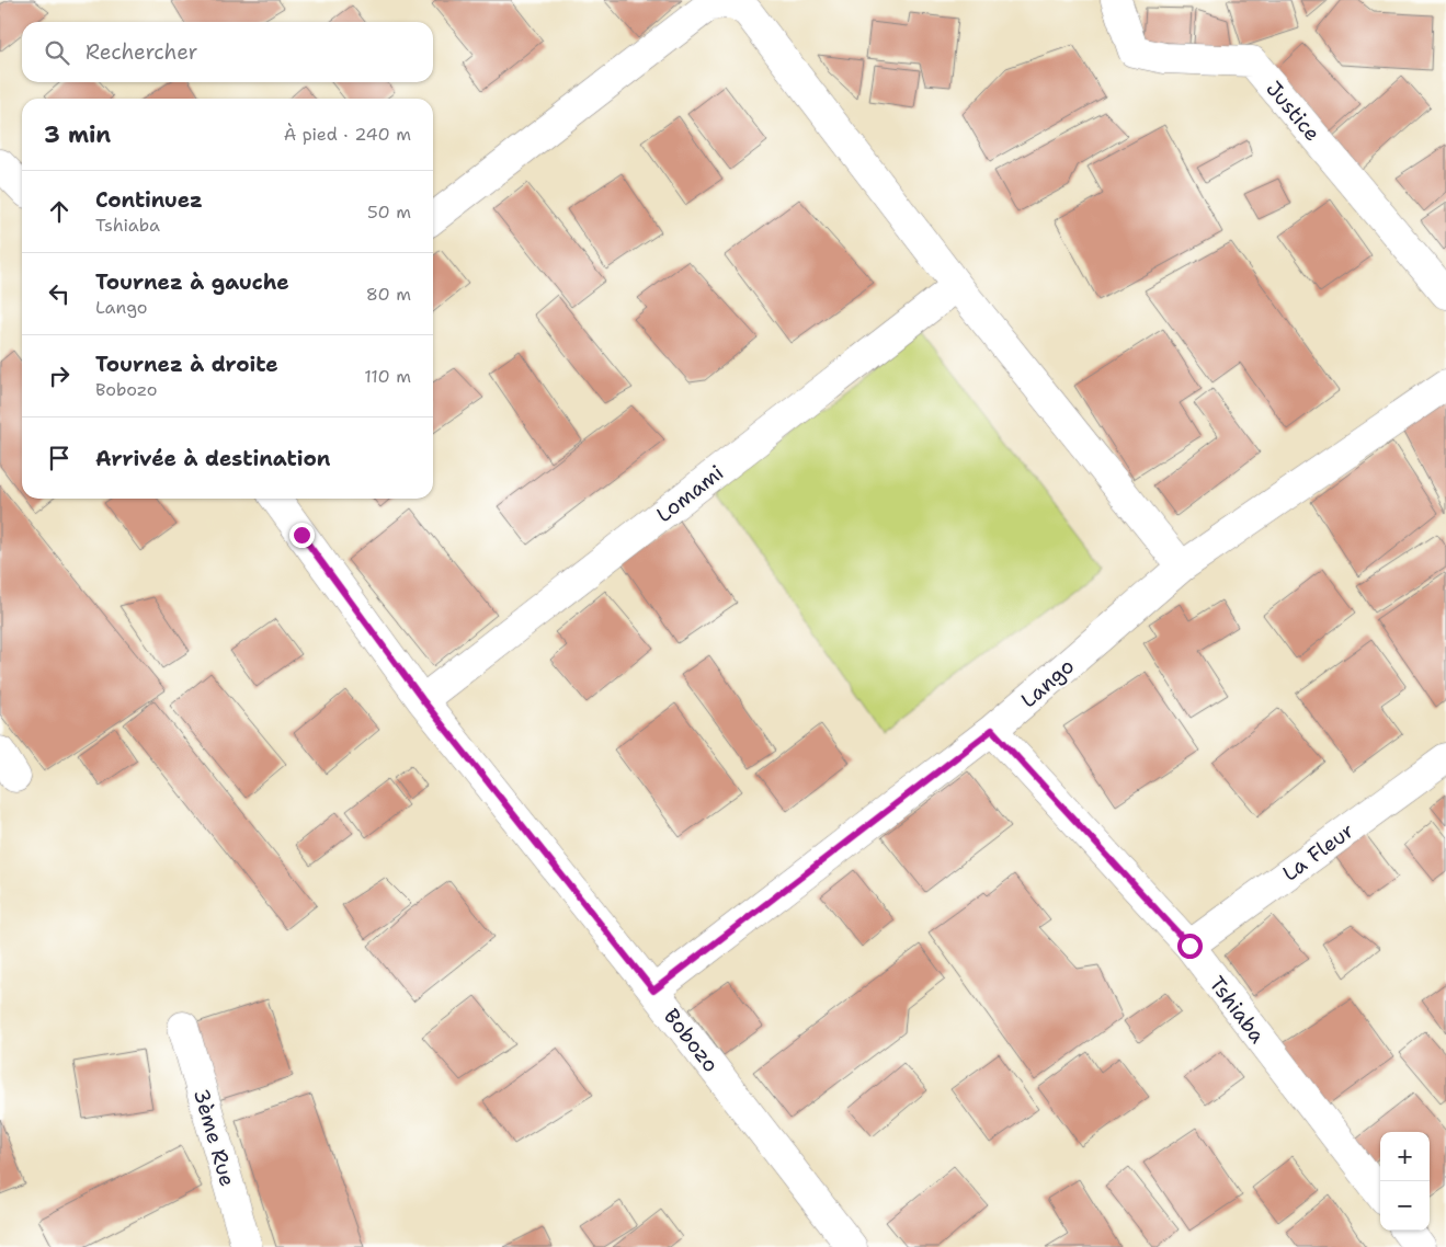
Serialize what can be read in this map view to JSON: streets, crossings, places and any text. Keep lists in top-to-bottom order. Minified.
{"streets":{"street":["Justice","Lomami","Lango","La Fleur","Tshiaba","Bobozo","3ème Rue"]},"crossings":[["Lomami","Bobozo"],["Lango","Tshiaba"],["Lango","Bobozo"],["La Fleur","Tshiaba"]],"page":{"search":"Rechercher","heading":["3 min","À pied · 240 m"],"list":[["Continuez","Tshiaba","50 m"],["Tournez à gauche","Lango","80 m"],["Tournez à droite","Bobozo","110 m"],"Arrivée à destination"],"map_buttons":["+","−"]}}
